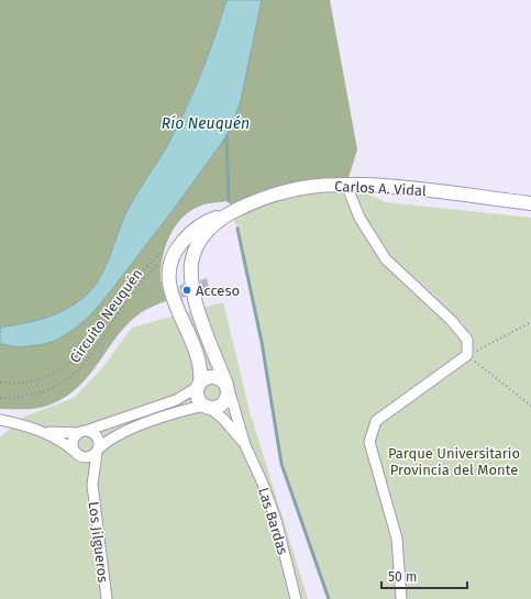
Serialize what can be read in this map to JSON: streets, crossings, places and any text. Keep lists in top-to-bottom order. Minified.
{"streets":{"street":["Carlos A. Vidal","Las Bardas","Los Jilgueros"],"path":["Circuito Neuquén"]},"water":["Río Neuquén"],"parks":["Parque Universitario Provincia del Monte"],"places":["Acceso"],"scale_bar":"50 m"}
